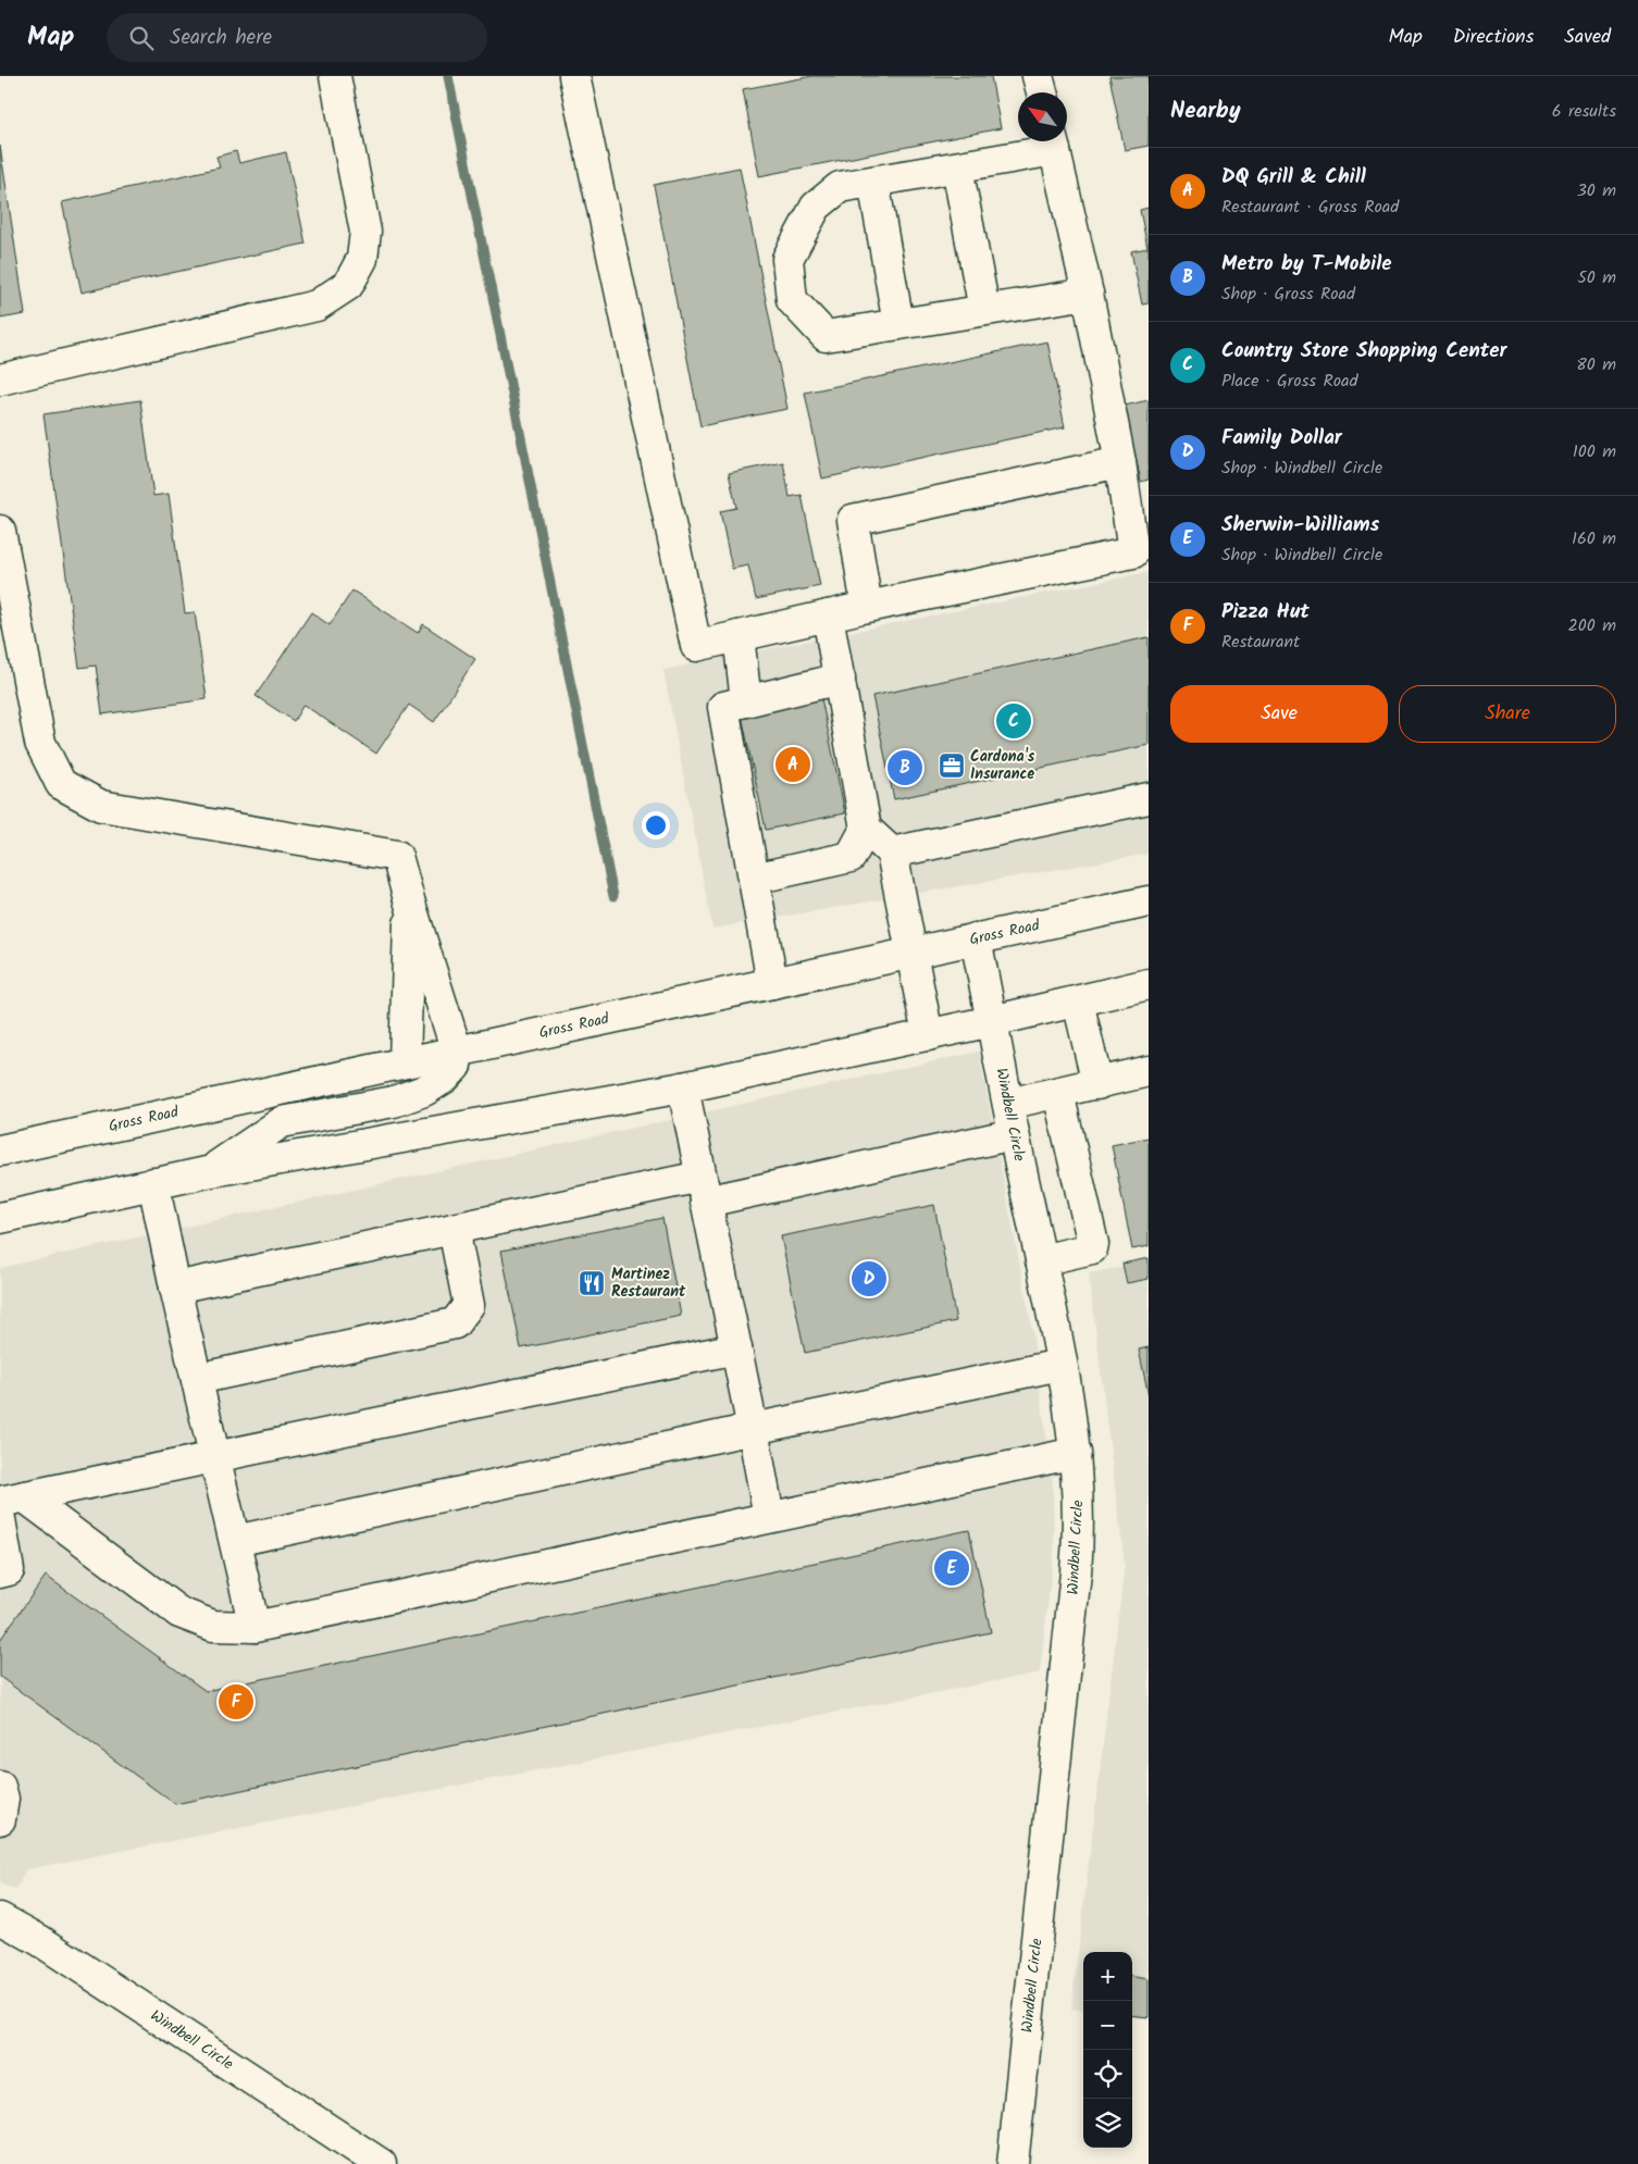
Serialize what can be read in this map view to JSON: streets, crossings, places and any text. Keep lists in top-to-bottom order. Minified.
{"streets":{"main road":["Gross Road","Windbell Circle"]},"crossings":[["Gross Road","Windbell Circle"]],"places":{"office":["Cardona's Insurance"],"restaurant":["Martinez Restaurant"]},"north":"top left","page":{"header":"Map","search":"Search here","nav":["Map","Directions","Saved"],"heading":["Nearby","6 results"],"list":[{"mark":"A","name":"DQ Grill & Chill","note":"Restaurant · Gross Road","value":"30 m"},{"mark":"B","name":"Metro by T-Mobile","note":"Shop · Gross Road","value":"50 m"},{"mark":"C","name":"Country Store Shopping Center","note":"Place · Gross Road","value":"80 m"},{"mark":"D","name":"Family Dollar","note":"Shop · Windbell Circle","value":"100 m"},{"mark":"E","name":"Sherwin-Williams","note":"Shop · Windbell Circle","value":"160 m"},{"mark":"F","name":"Pizza Hut","note":"Restaurant","value":"200 m"}],"buttons":["Save","Share"],"pins":["C","A","B","D","E","F"],"map_buttons":["+","−"]}}
